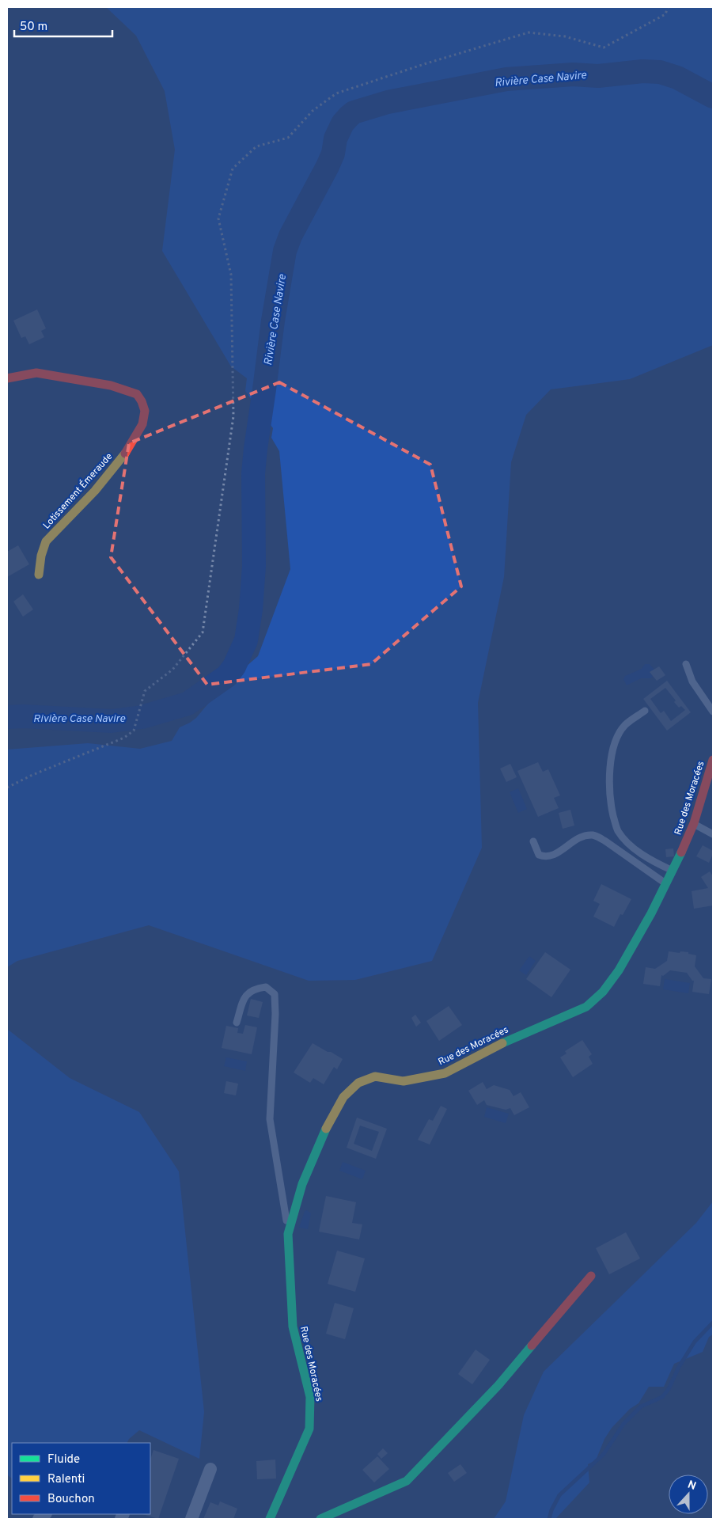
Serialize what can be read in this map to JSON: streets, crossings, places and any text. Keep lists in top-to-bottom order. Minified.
{"streets":{"street":["Lotissement Émeraude","Rue des Moracées"]},"water":["Rivière Case Navire"],"legend":["Fluide","Ralenti","Bouchon"],"scale_bar":"50 m","north":"top"}
